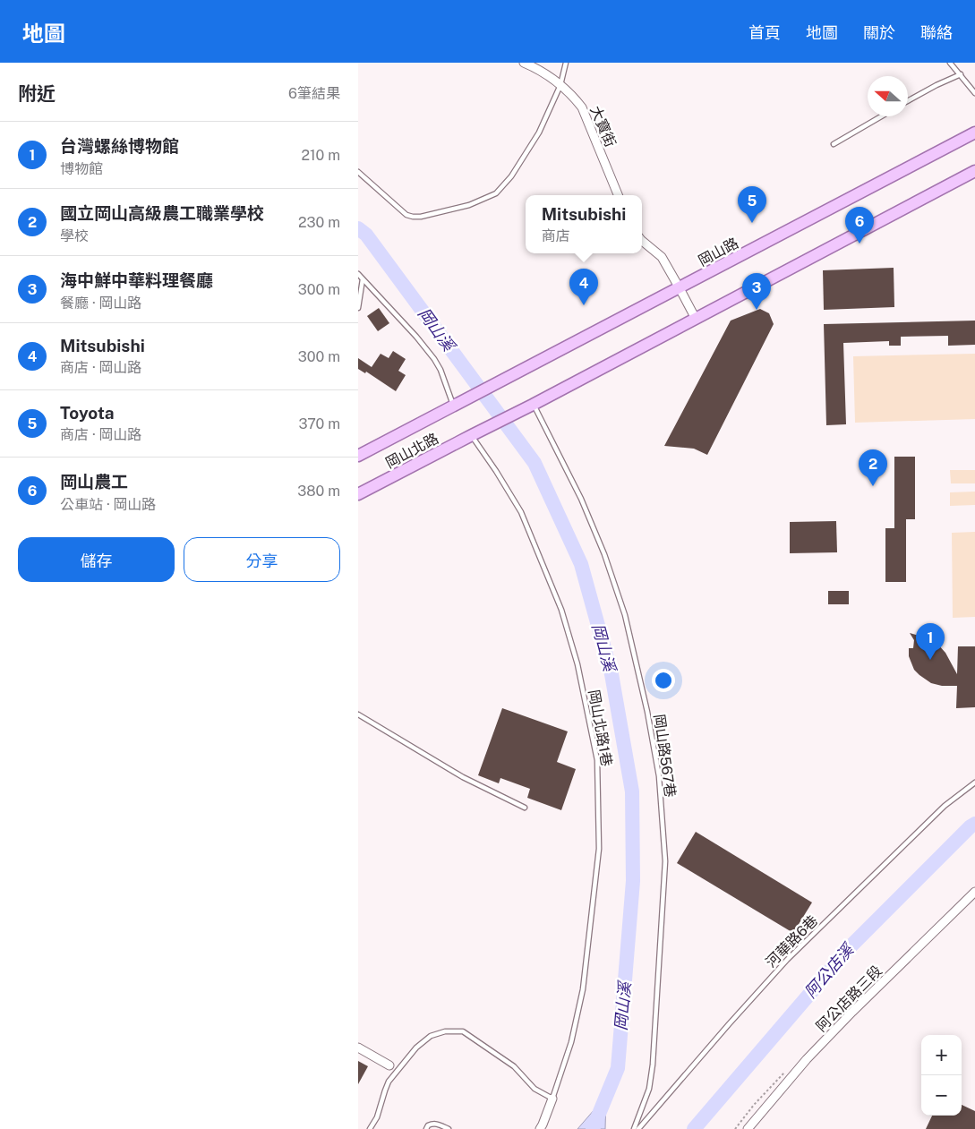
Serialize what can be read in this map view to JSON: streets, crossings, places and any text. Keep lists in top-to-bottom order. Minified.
{"streets":{"main road":["岡山路","岡山北路"],"street":["大寶街","阿公店路三段"],"lane":["岡山北路1巷","岡山路567巷","河華路6巷"]},"crossings":[["岡山路","岡山北路"],["岡山北路","岡山北路1巷"],["岡山北路","岡山路567巷"]],"water":["岡山溪","阿公店溪"],"north":"left","page":{"header":"地圖","nav":["首頁","地圖","關於","聯絡"],"heading":["附近","6筆結果"],"list":[{"mark":"1","name":"台灣螺絲博物館","note":"博物館","value":"210 m"},{"mark":"2","name":"國立岡山高級農工職業學校","note":"學校","value":"230 m"},{"mark":"3","name":"海中鮮中華料理餐廳","note":"餐廳 · 岡山路","value":"300 m"},{"mark":"4","name":"Mitsubishi","note":"商店 · 岡山路","value":"300 m"},{"mark":"5","name":"Toyota","note":"商店 · 岡山路","value":"370 m"},{"mark":"6","name":"岡山農工","note":"公車站 · 岡山路","value":"380 m"}],"pins":["5","6","4","3","2","1"],"popup":["Mitsubishi","商店"],"buttons":["儲存","分享"],"map_buttons":["+","−"]}}
